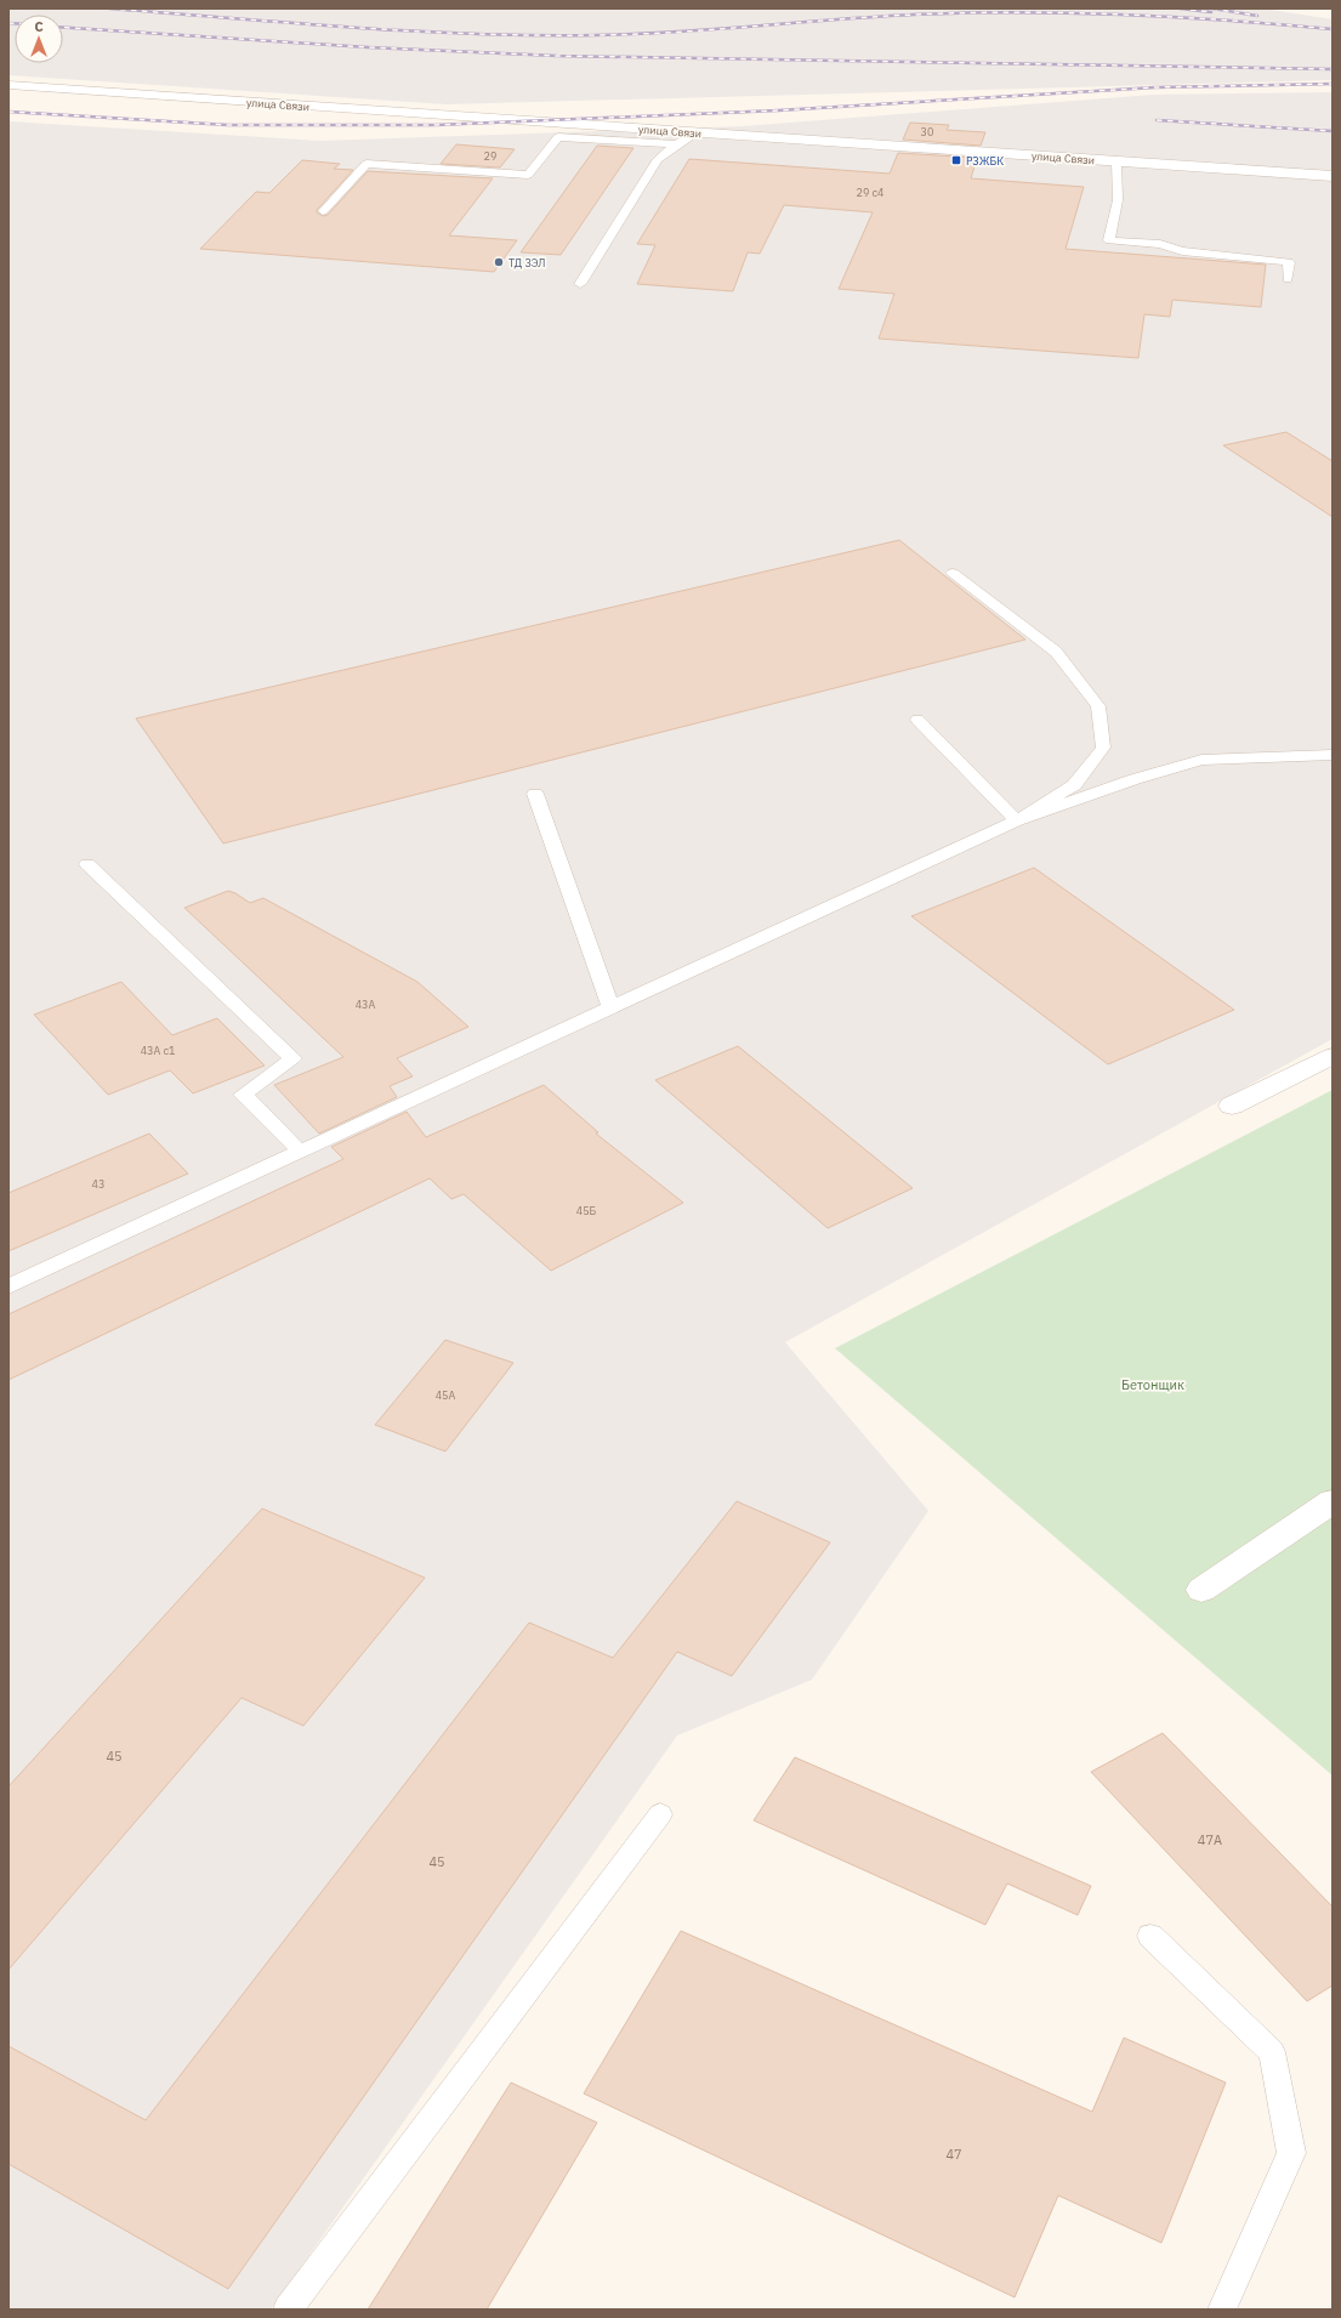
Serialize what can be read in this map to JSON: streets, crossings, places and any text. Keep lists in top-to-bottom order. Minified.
{"streets":{"street":["улица Связи"]},"parks":["Бетонщик"],"places":{"transit":["РЗЖБК"],"other":["ТД ЗЭЛ"]},"house_numbers":["30","29","29 с4","43А","43А с1","43","45Б","45А","45","47А","45","47"],"north":"top"}
